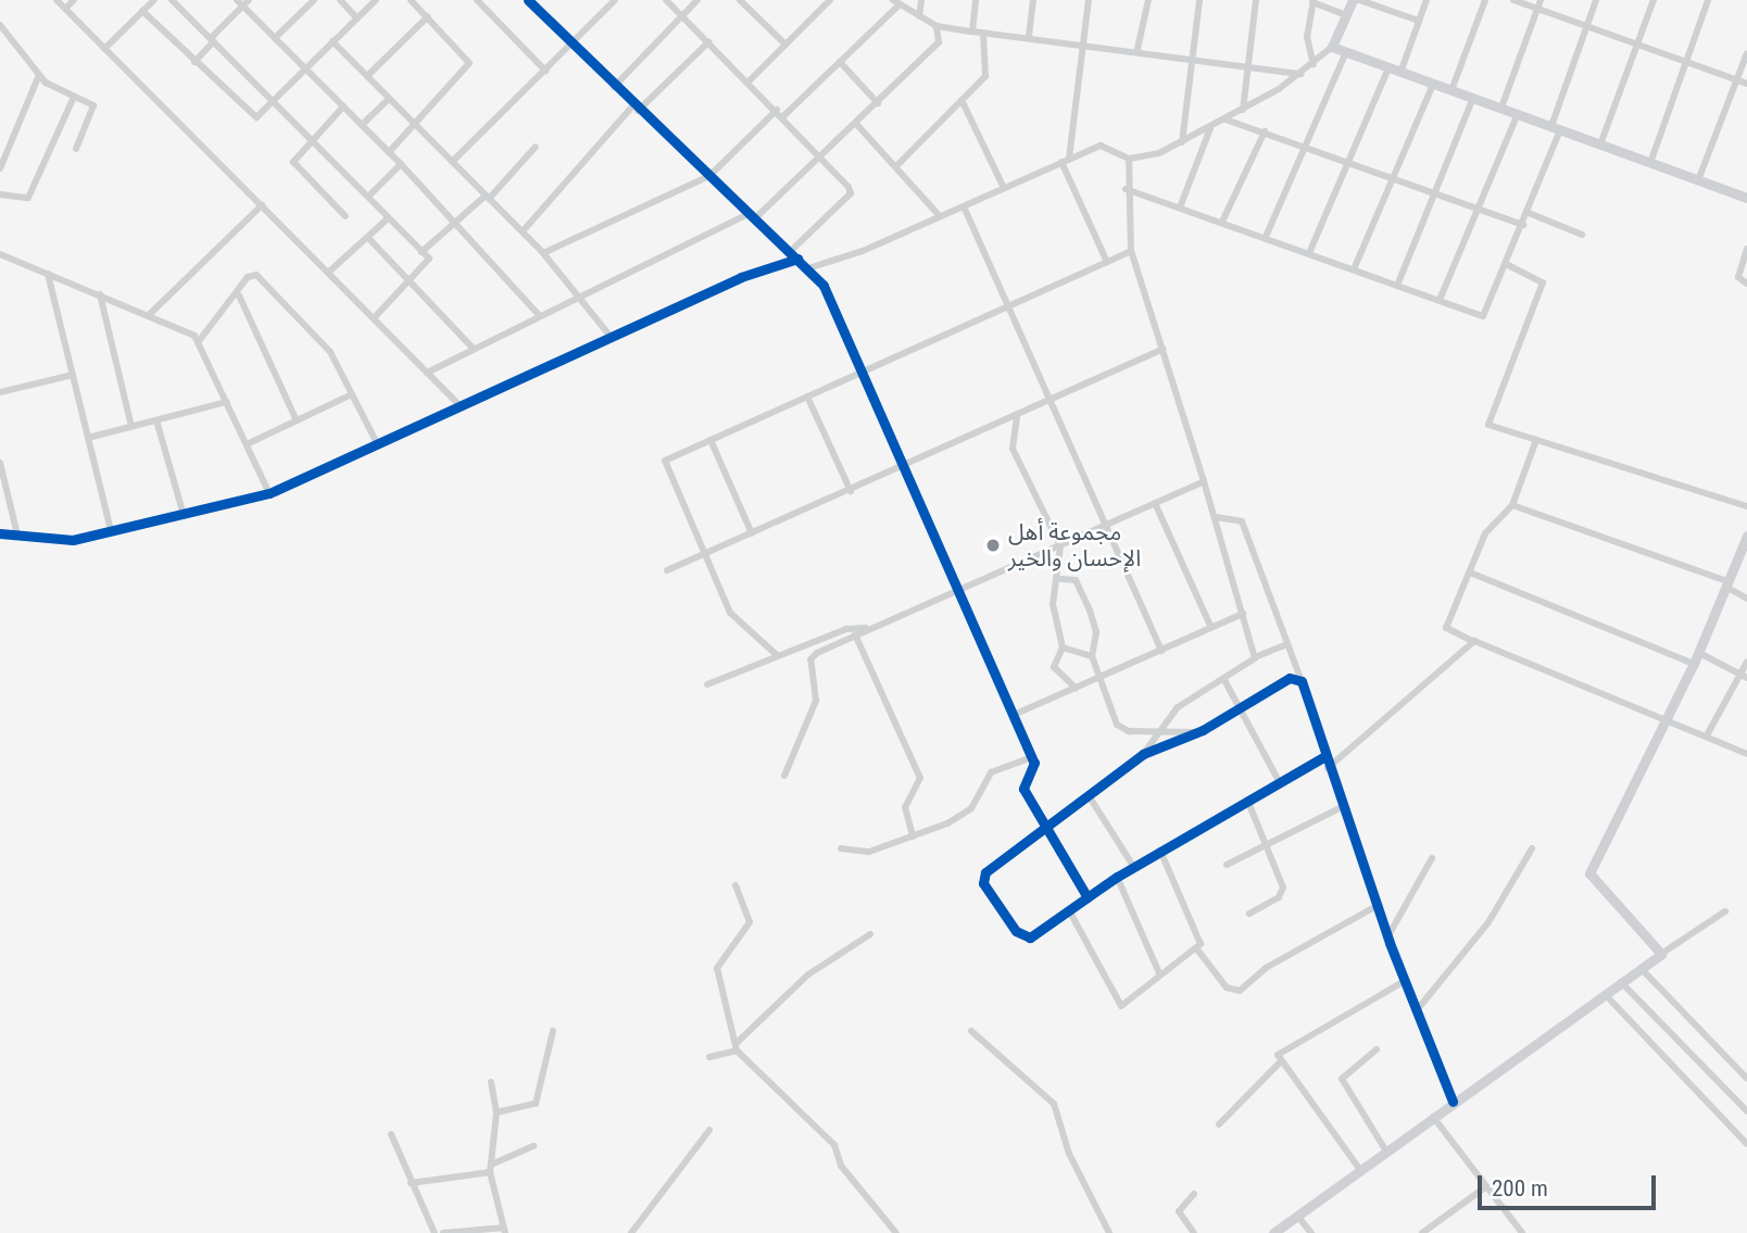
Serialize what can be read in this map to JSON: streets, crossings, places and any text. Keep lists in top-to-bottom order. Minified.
{"places":["مجموعة أهل الإحسان والخير"],"scale_bar":"200 m"}
